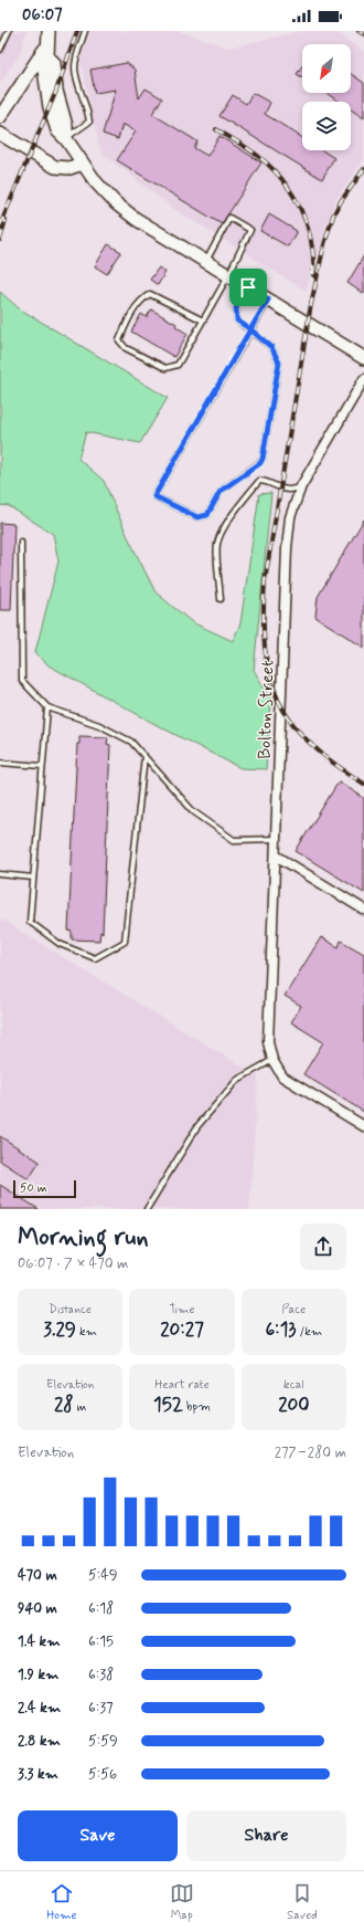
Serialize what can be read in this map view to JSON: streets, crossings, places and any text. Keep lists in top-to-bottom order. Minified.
{"streets":{"street":["Bolton Street"]},"scale_bar":"50 m","north":"bottom left","page":{"status":"06:07","scale":"50 m","heading":["Morning run","06:07 · 7 × 470 m"],"stats":[["Distance","3.29 km"],["Time","20:27"],["Pace","6:13 /km"],["Elevation","28 m"],["Heart rate","152 bpm"],["kcal","200"]],"chart":["Elevation","277–280 m"],"list":[{"name":"470 m","note":"5:49"},{"name":"940 m","note":"6:18"},{"name":"1.4 km","note":"6:15"},{"name":"1.9 km","note":"6:38"},{"name":"2.4 km","note":"6:37"},{"name":"2.8 km","note":"5:59"},{"name":"3.3 km","note":"5:56"}],"buttons":["Save","Share"],"tabs":["Home","Map","Saved"]}}
